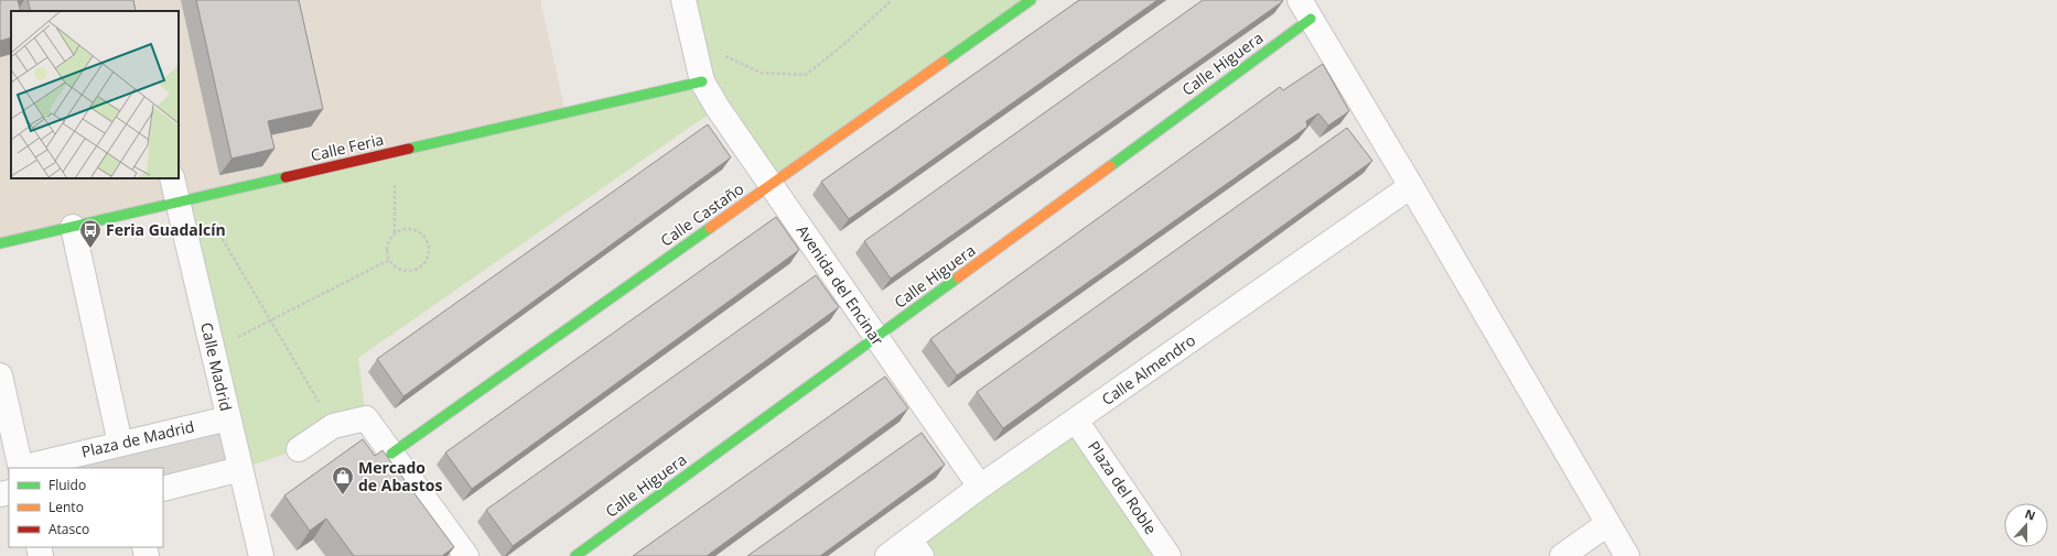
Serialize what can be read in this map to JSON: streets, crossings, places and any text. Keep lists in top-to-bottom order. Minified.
{"streets":{"street":["Calle Higuera","Calle Feria","Calle Castaño","Avenida del Encinar","Calle Madrid","Calle Almendro","Plaza de Madrid","Plaza del Roble"]},"crossings":[["Calle Higuera","Avenida del Encinar"],["Calle Feria","Avenida del Encinar"],["Calle Feria","Calle Madrid"],["Calle Castaño","Avenida del Encinar"],["Avenida del Encinar","Calle Almendro"],["Calle Madrid","Plaza de Madrid"],["Calle Almendro","Plaza del Roble"]],"places":{"bus stop":["Feria Guadalcín"],"shop":["Mercado de Abastos"]},"legend":["Fluido","Lento","Atasco"],"north":"top"}
